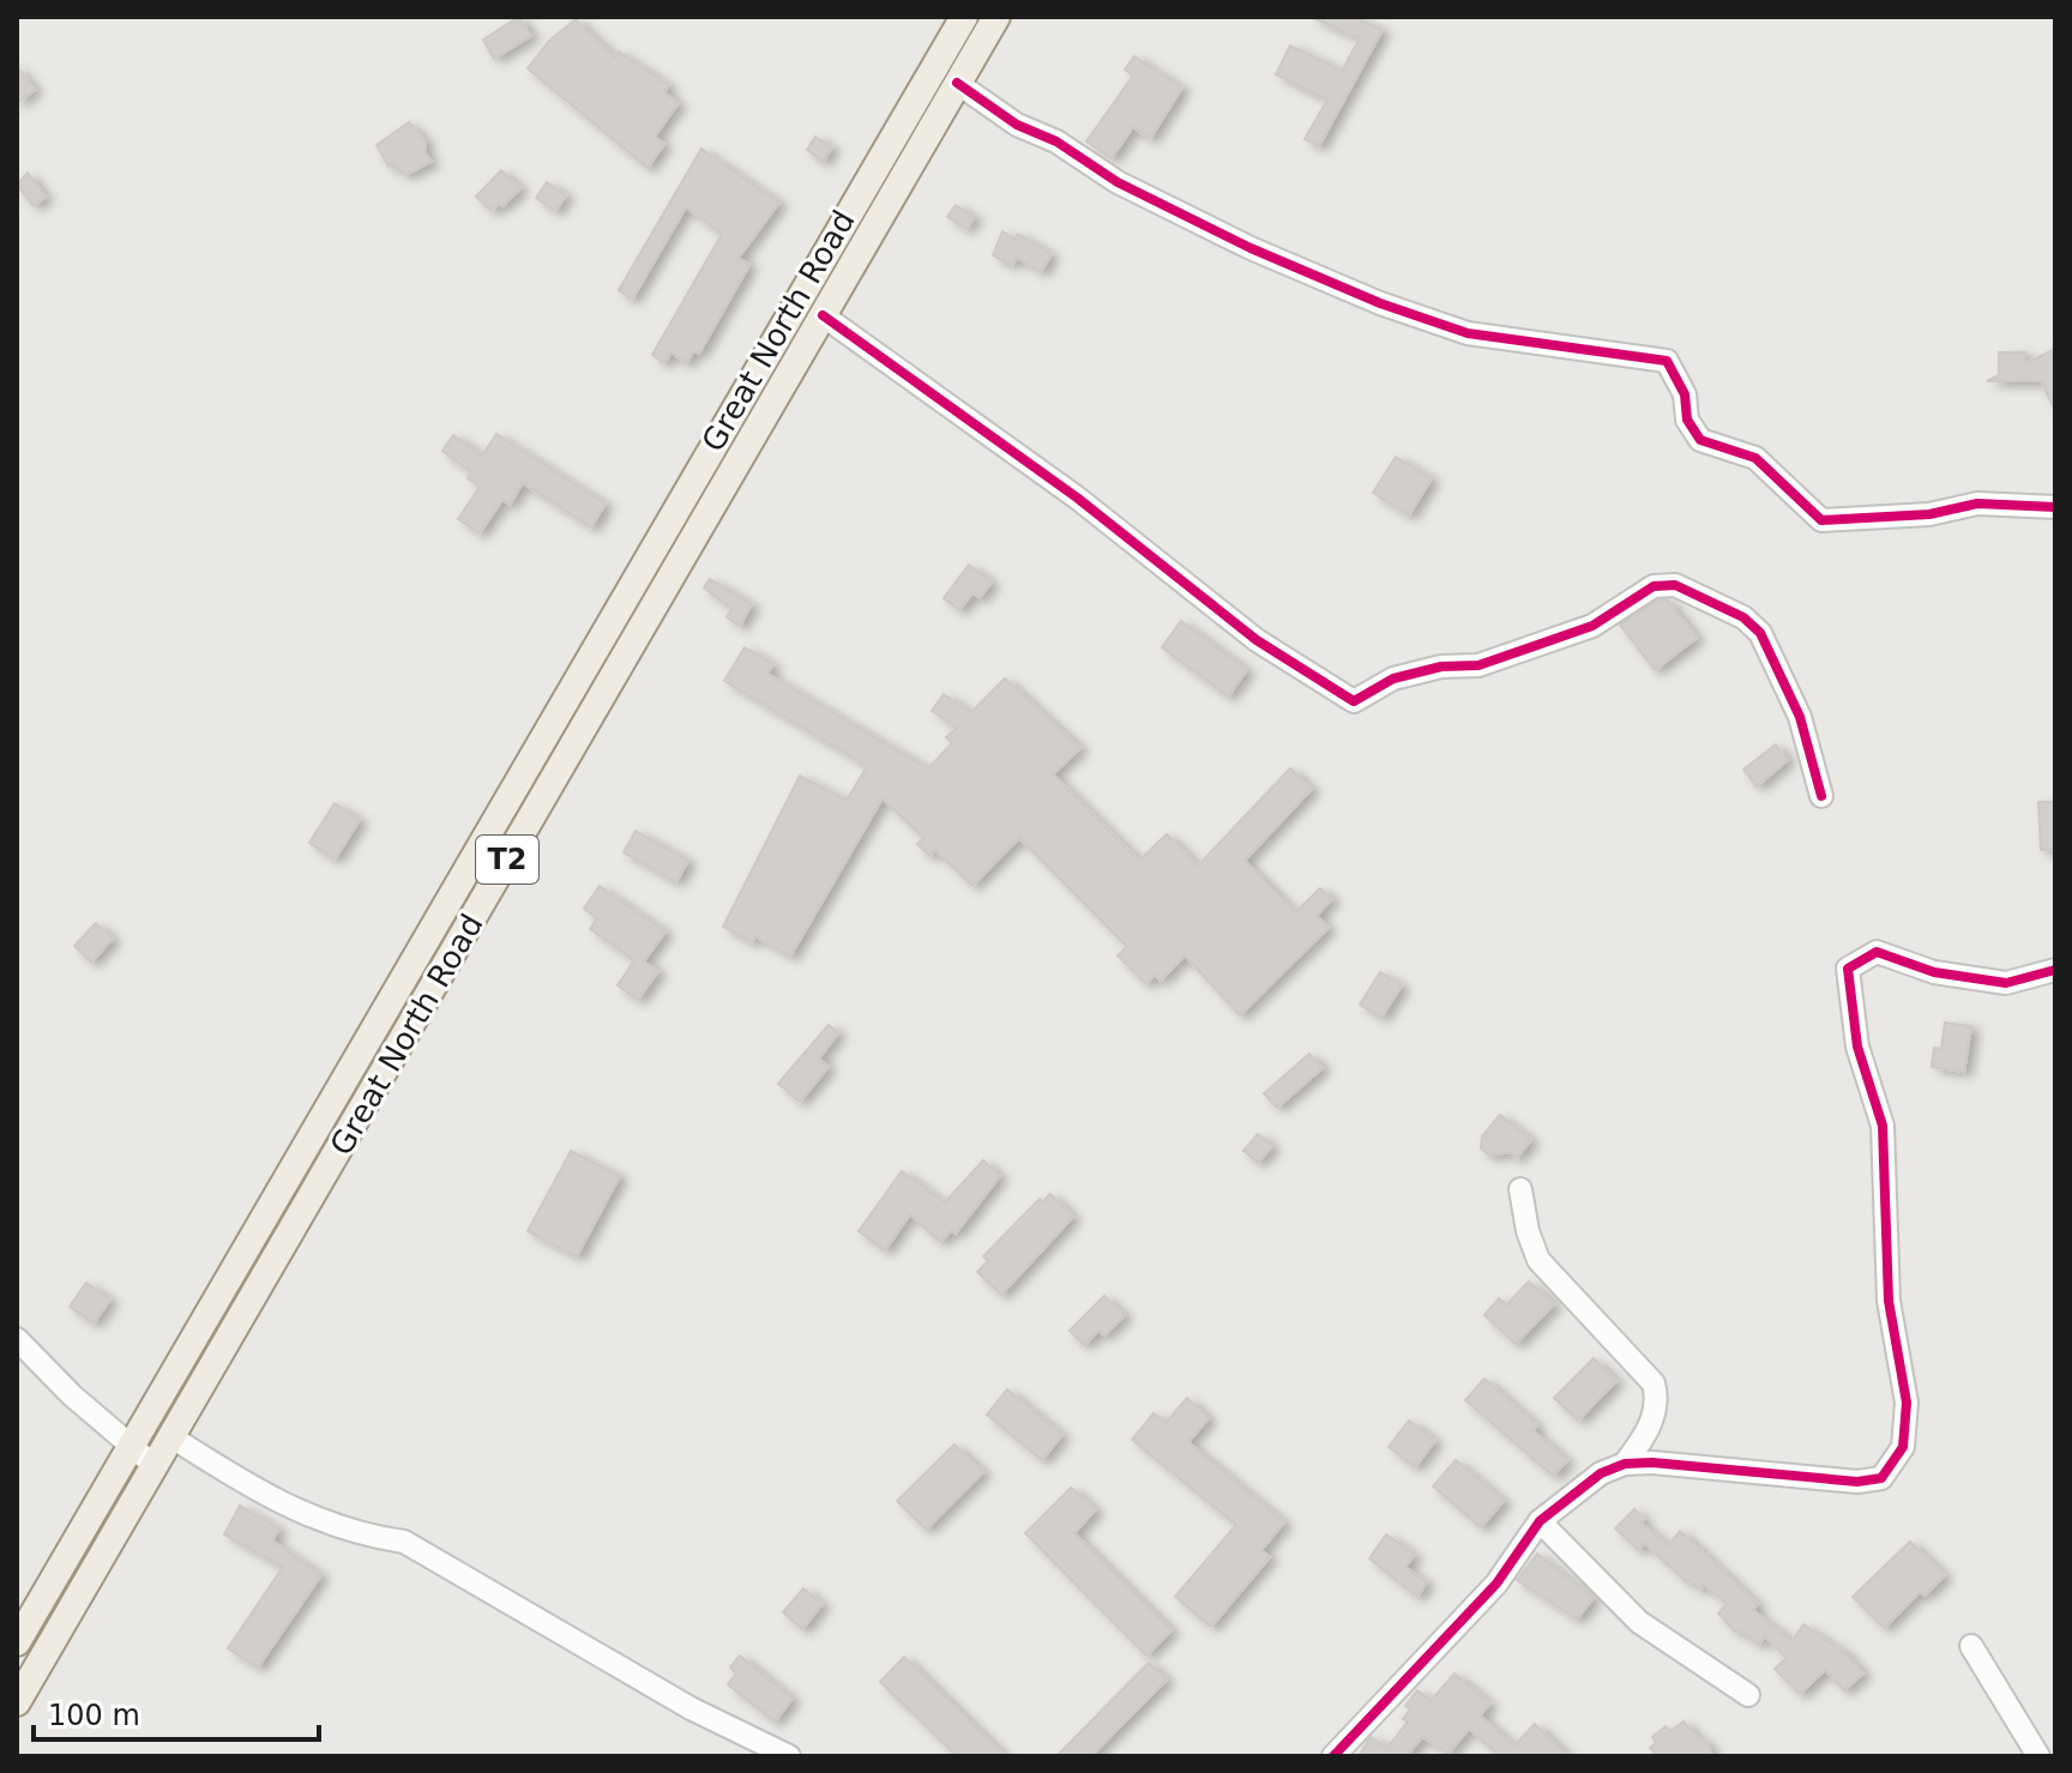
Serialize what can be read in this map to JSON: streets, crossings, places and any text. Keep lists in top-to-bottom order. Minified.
{"streets":{"main road":["Great North Road","T2"]},"scale_bar":"100 m"}
